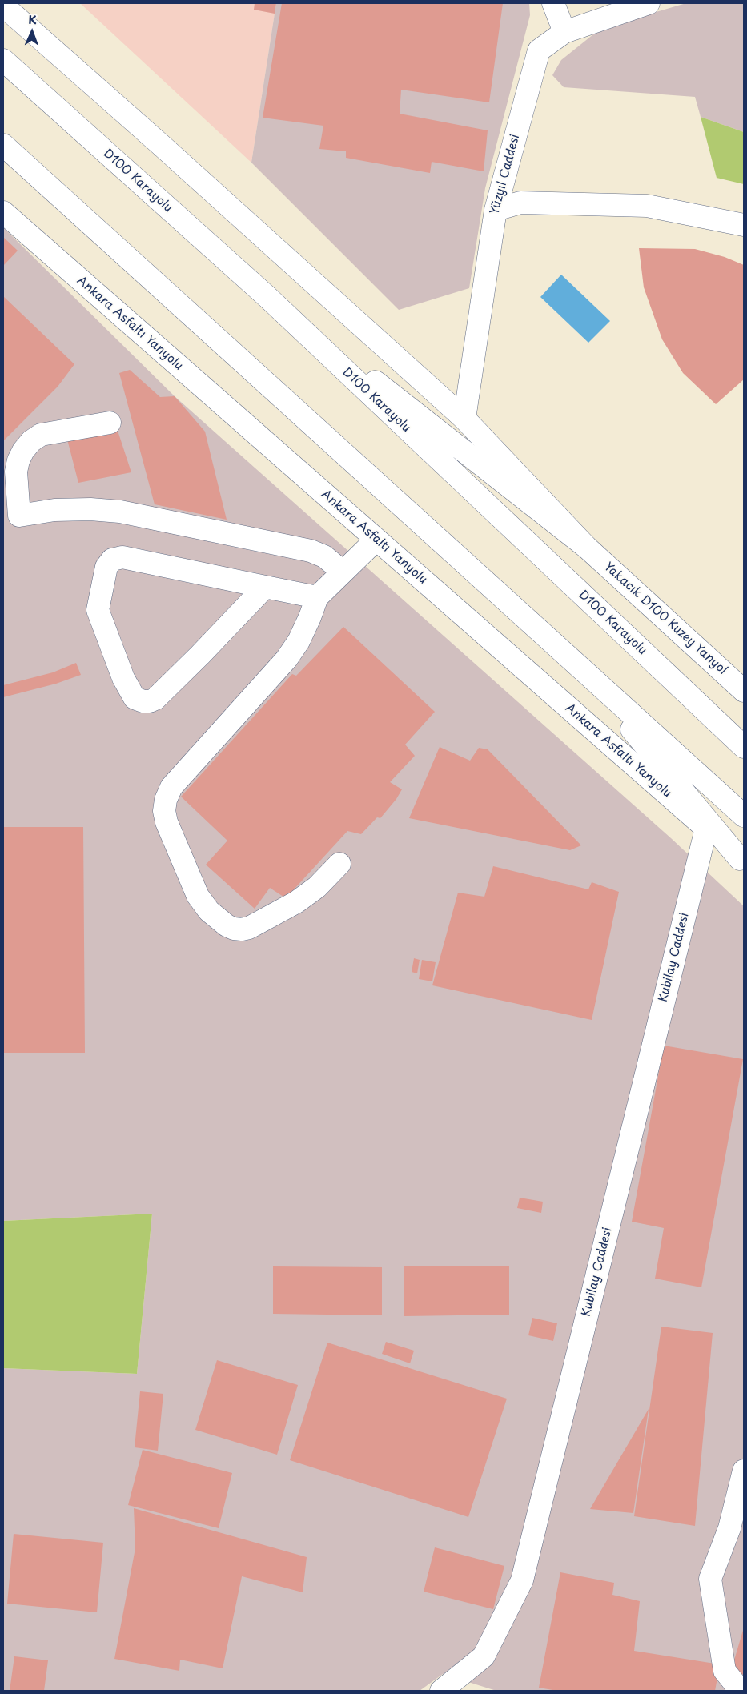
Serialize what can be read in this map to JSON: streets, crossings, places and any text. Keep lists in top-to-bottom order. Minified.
{"streets":{"main road":["Yüzyıl Caddesi","D100 Karayolu","Ankara Asfaltı Yanyolu","Yakacık D100 Kuzey Yanyol","Kubilay Caddesi"]},"crossings":[["Ankara Asfaltı Yanyolu","Kubilay Caddesi"]],"north":"top"}
